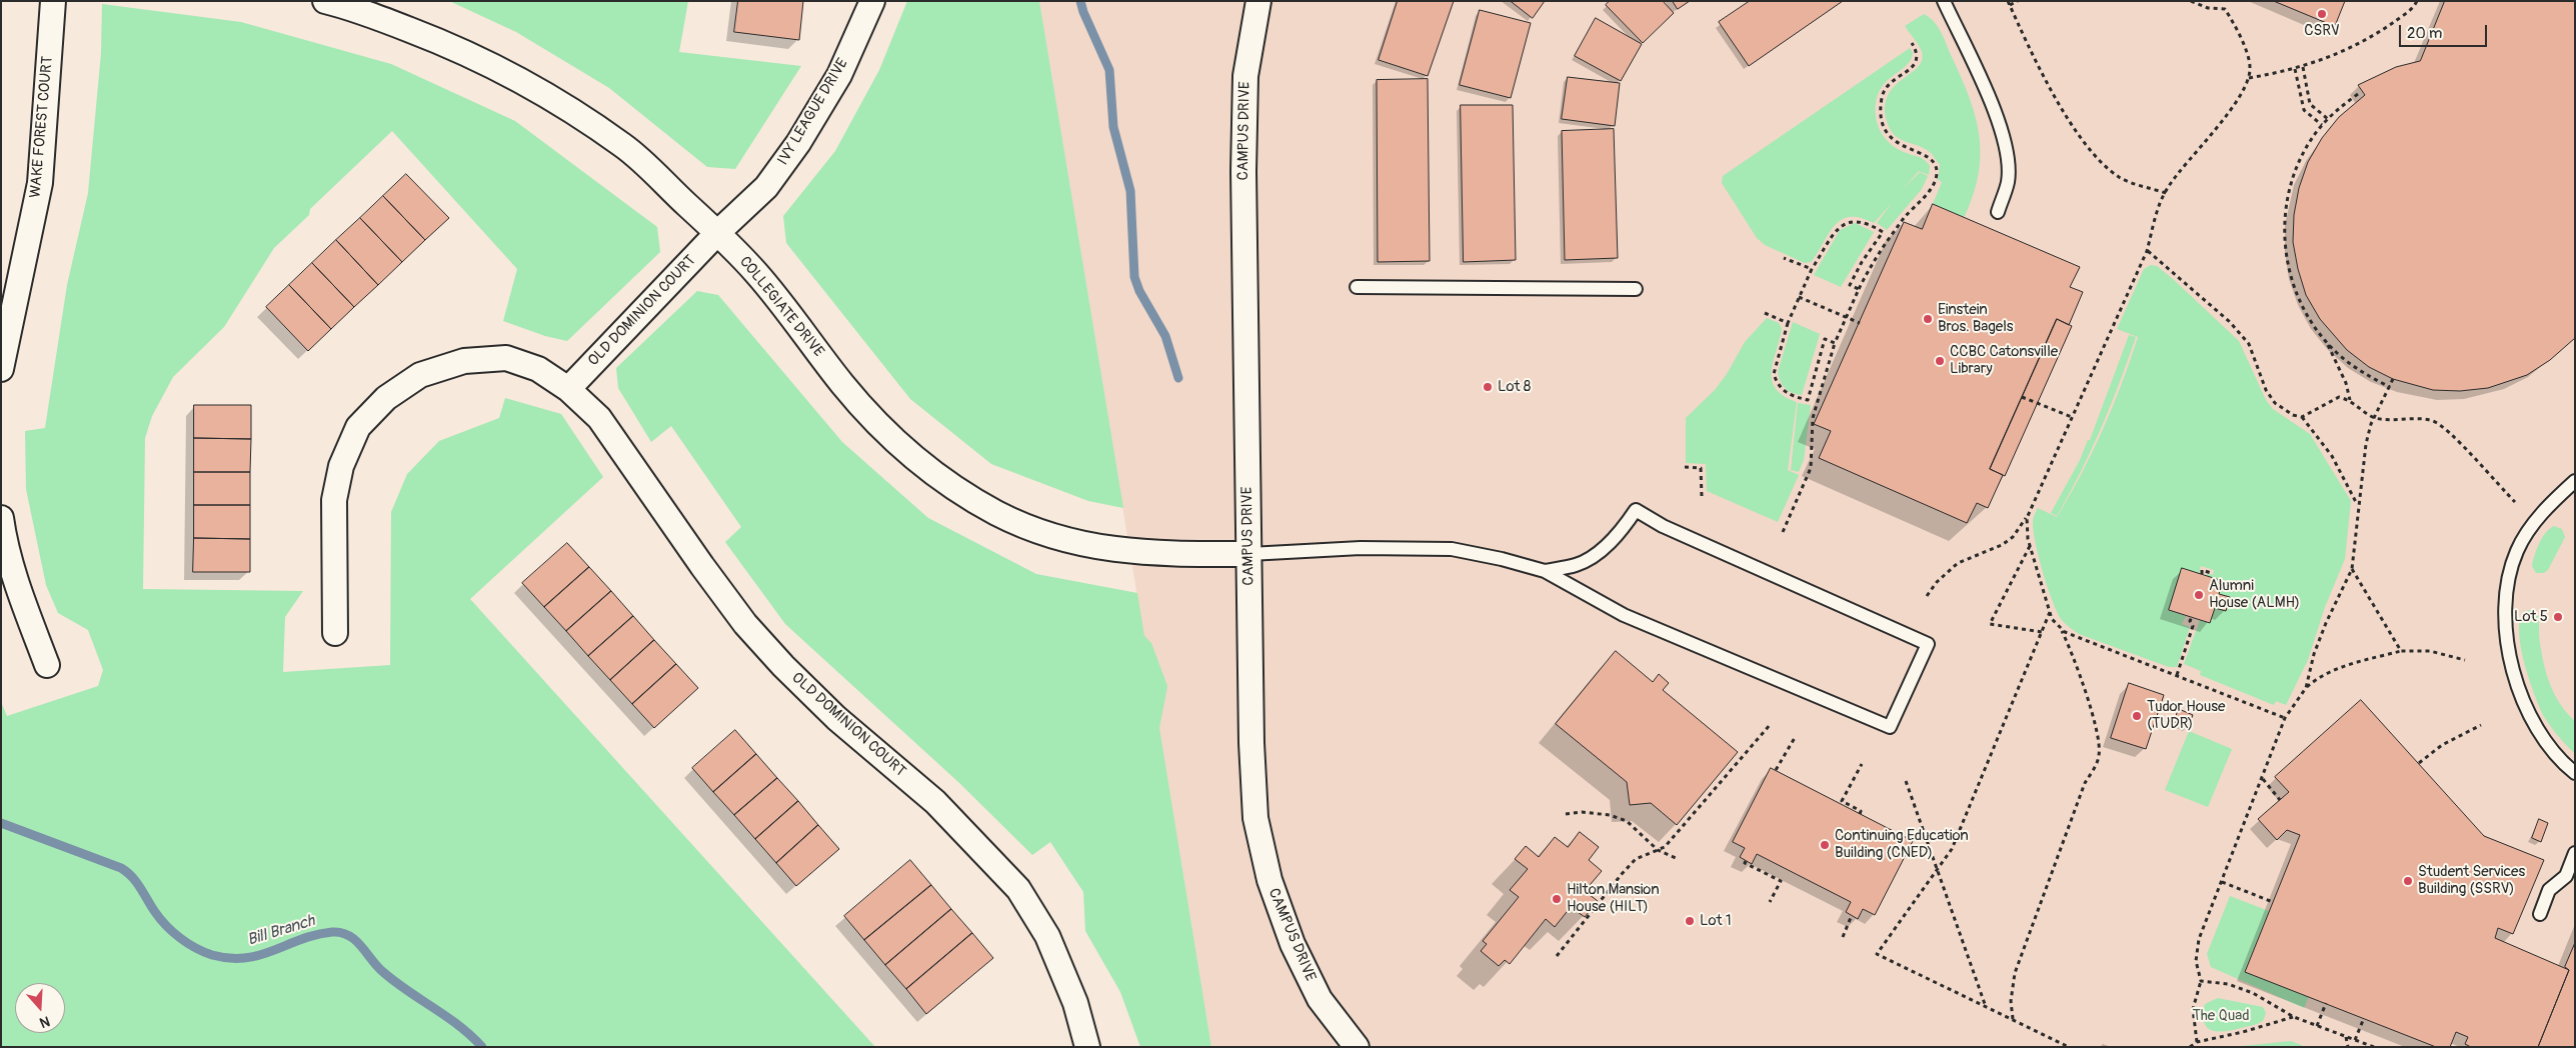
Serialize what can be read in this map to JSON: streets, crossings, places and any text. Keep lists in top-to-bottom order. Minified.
{"streets":{"street":["IVY LEAGUE DRIVE","WAKE FOREST COURT","CAMPUS DRIVE","COLLEGIATE DRIVE","OLD DOMINION COURT"]},"crossings":[["IVY LEAGUE DRIVE","COLLEGIATE DRIVE"],["IVY LEAGUE DRIVE","OLD DOMINION COURT"],["CAMPUS DRIVE","COLLEGIATE DRIVE"],["COLLEGIATE DRIVE","OLD DOMINION COURT"]],"water":["Bill Branch"],"parks":["The Quad"],"places":["CSRV","Einstein Bros. Bagels","CCBC Catonsville Library","Lot 8","Alumni House (ALMH)","Lot 5","Tudor House (TUDR)","Continuing Education Building (CNED)","Student Services Building (SSRV)","Hilton Mansion House (HILT)","Lot 1"],"scale_bar":"20 m","north":"bottom"}
